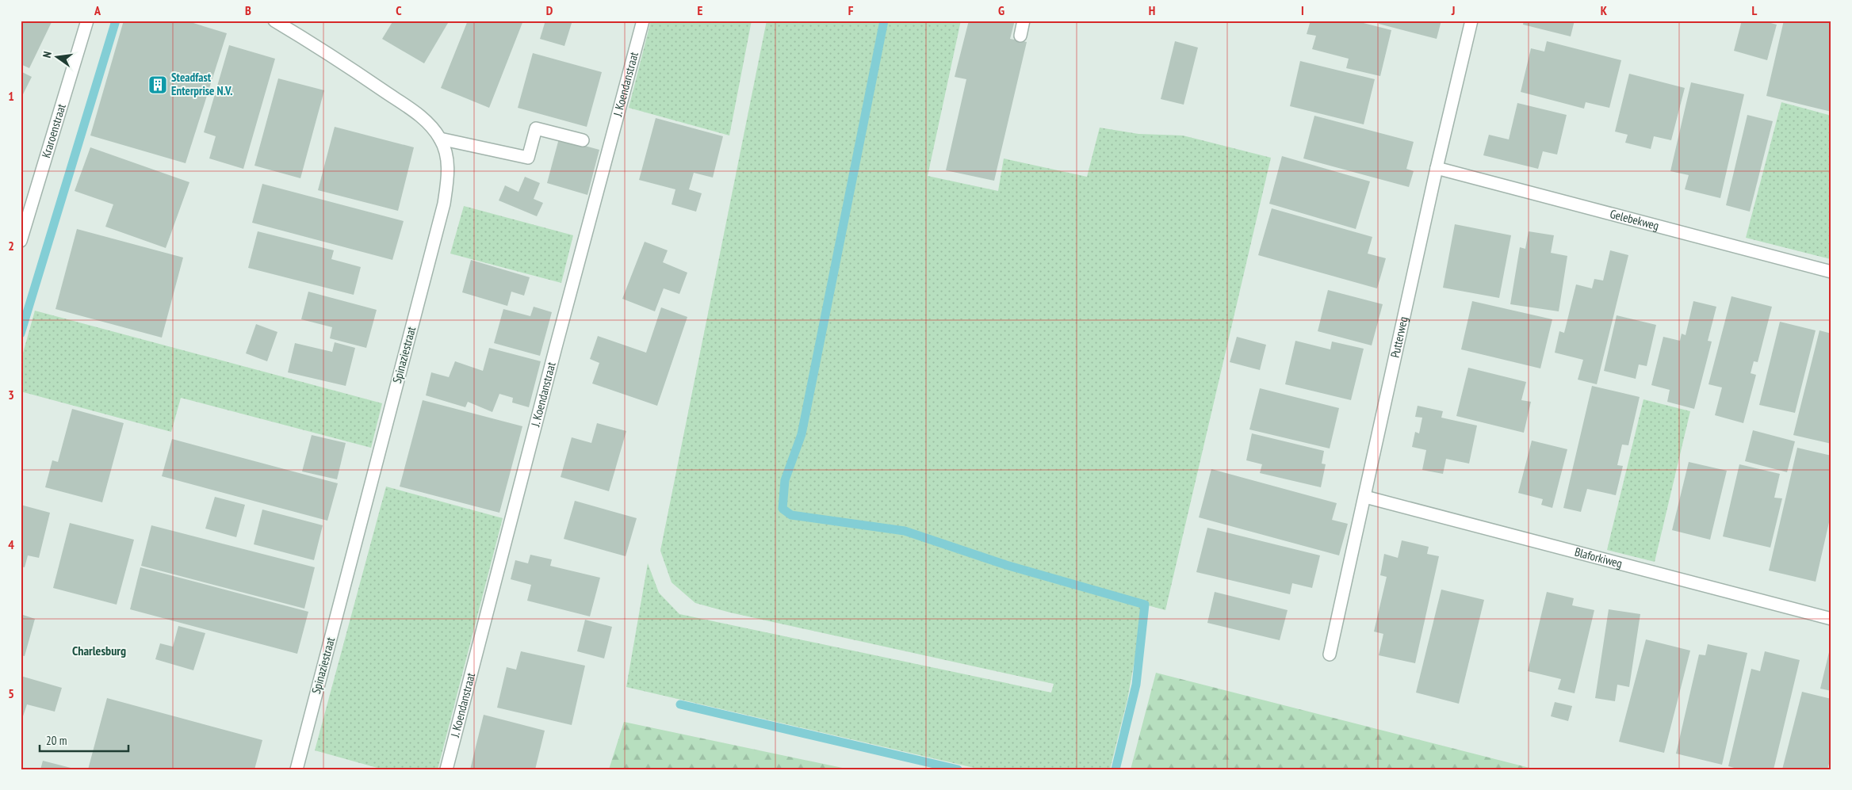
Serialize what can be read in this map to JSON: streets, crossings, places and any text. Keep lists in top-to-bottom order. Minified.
{"streets":{"street":["J. Koendanstraat","Kraroenstraat","Gelebekweg","Putterweg","Spinaziestraat","Blaforkiweg"]},"crossings":[["Gelebekweg","Putterweg"],["Putterweg","Blaforkiweg"]],"districts":["Charlesburg"],"places":{"building":["Steadfast Enterprise N.V."]},"scale_bar":"20 m","north":"left","grid":{"columns":["A","B","C","D","E","F","G","H","I","J","K","L"],"rows":["1","2","3","4","5"]}}
